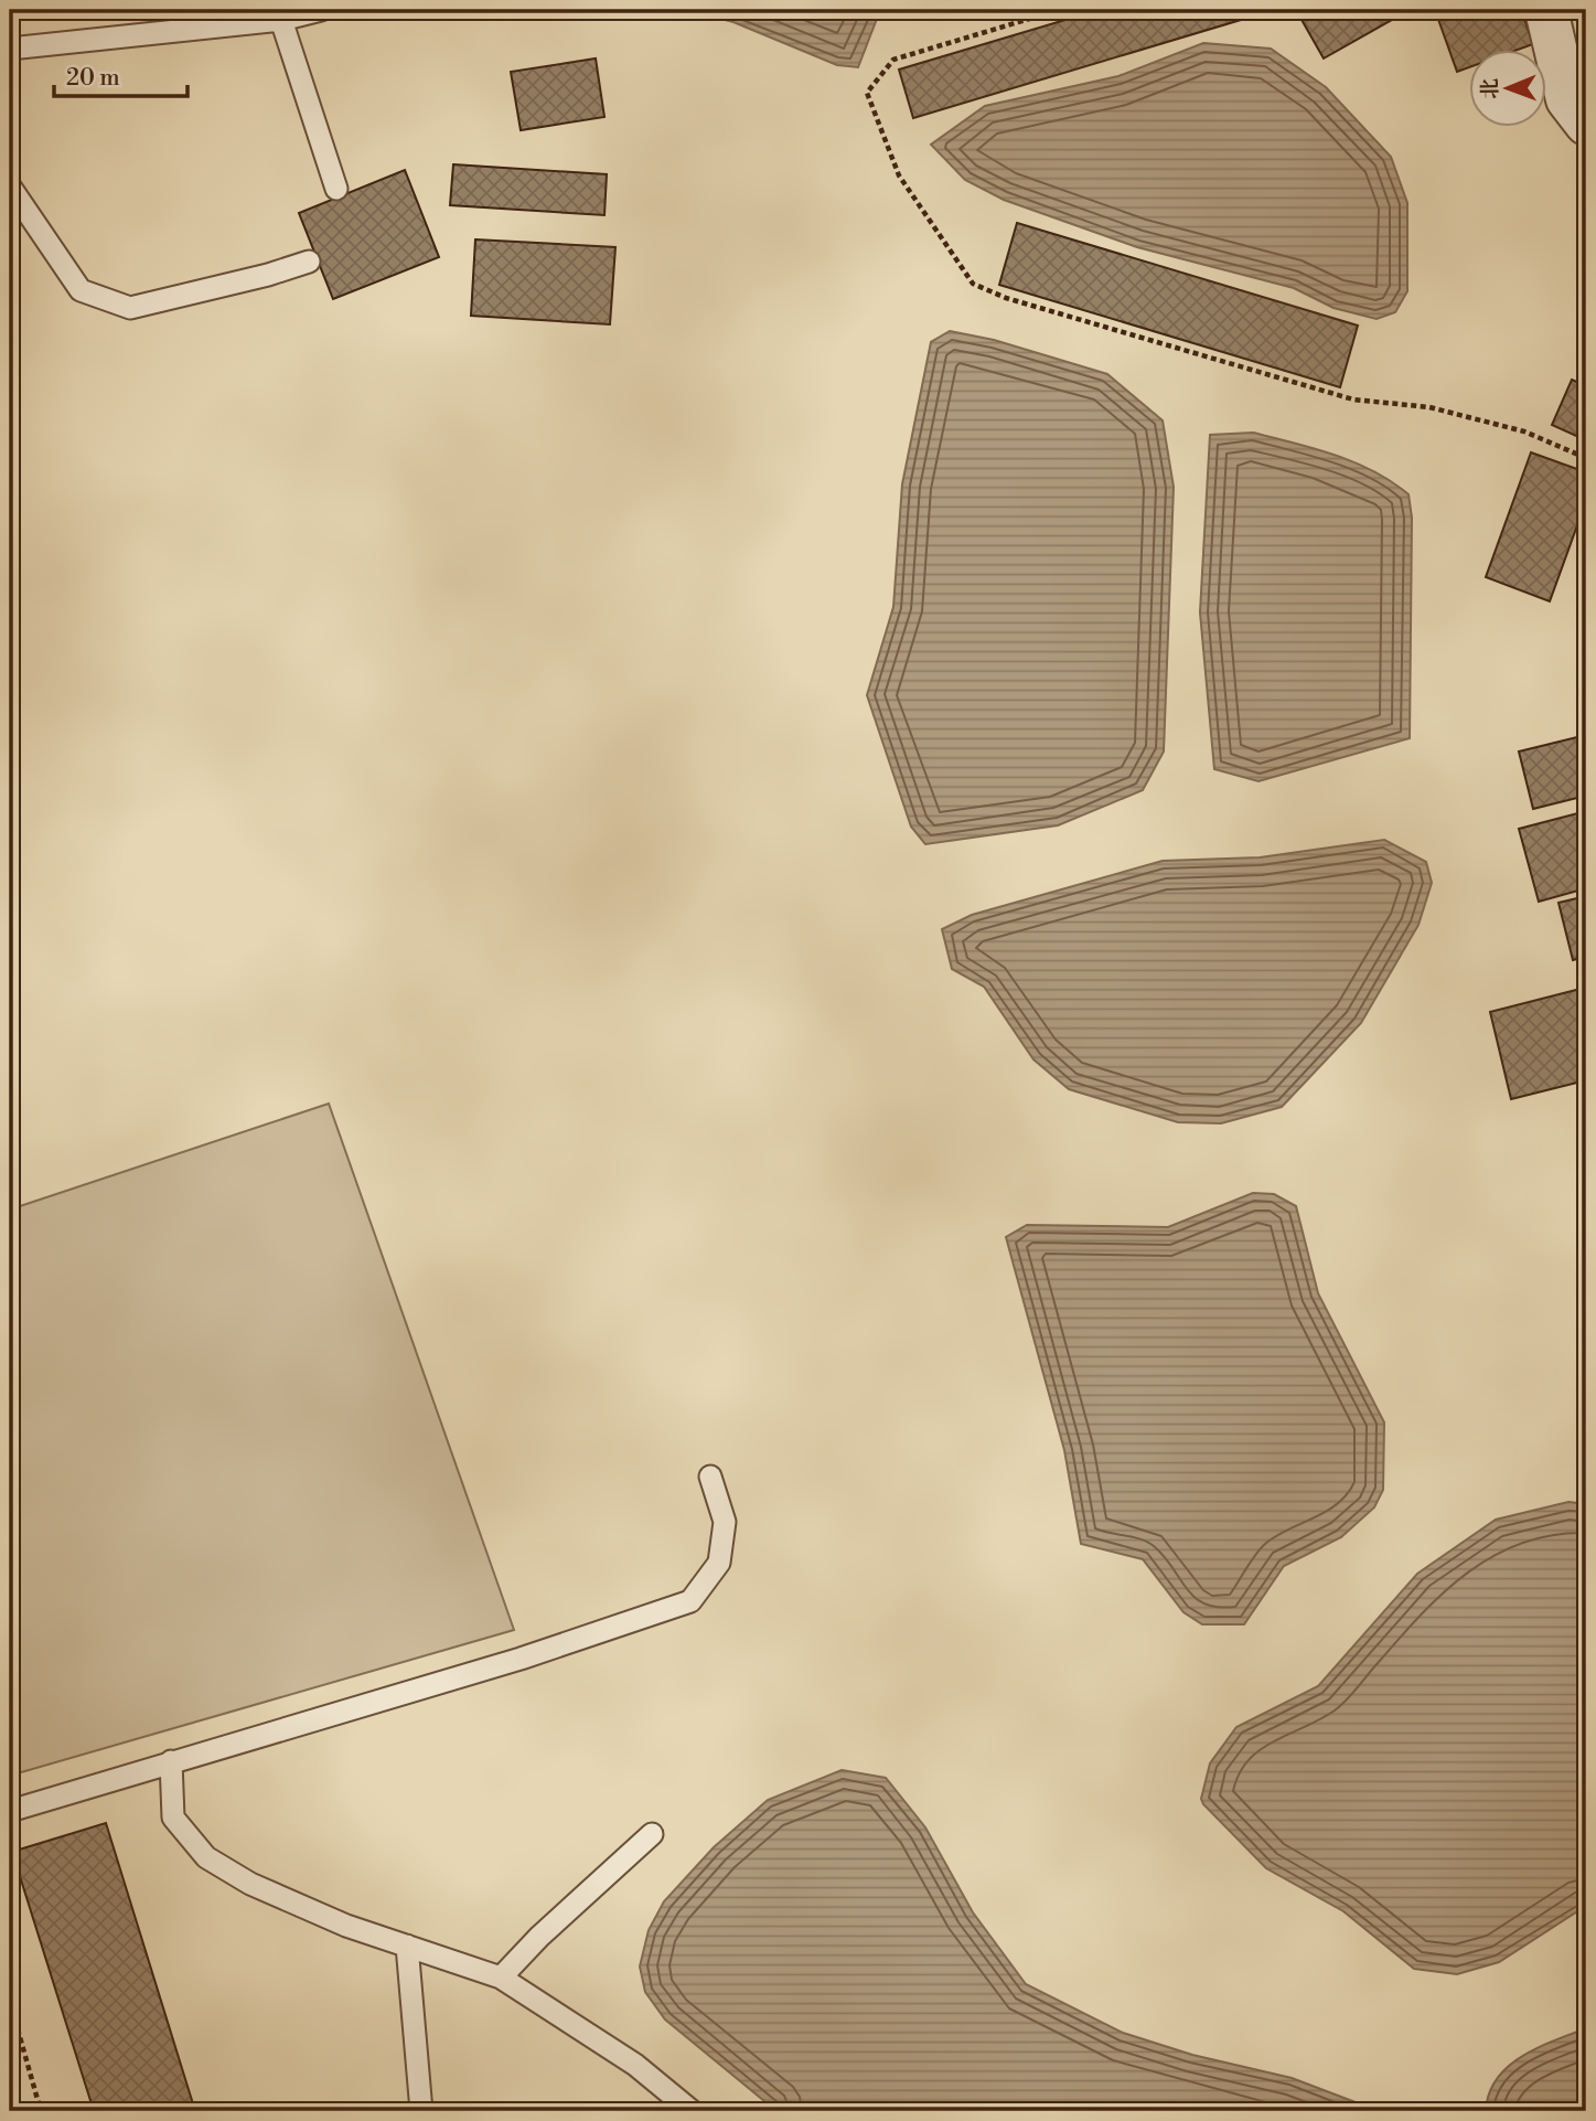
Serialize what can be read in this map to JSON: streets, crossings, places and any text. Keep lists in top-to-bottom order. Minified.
{"scale_bar":"20 m","north":"left"}
